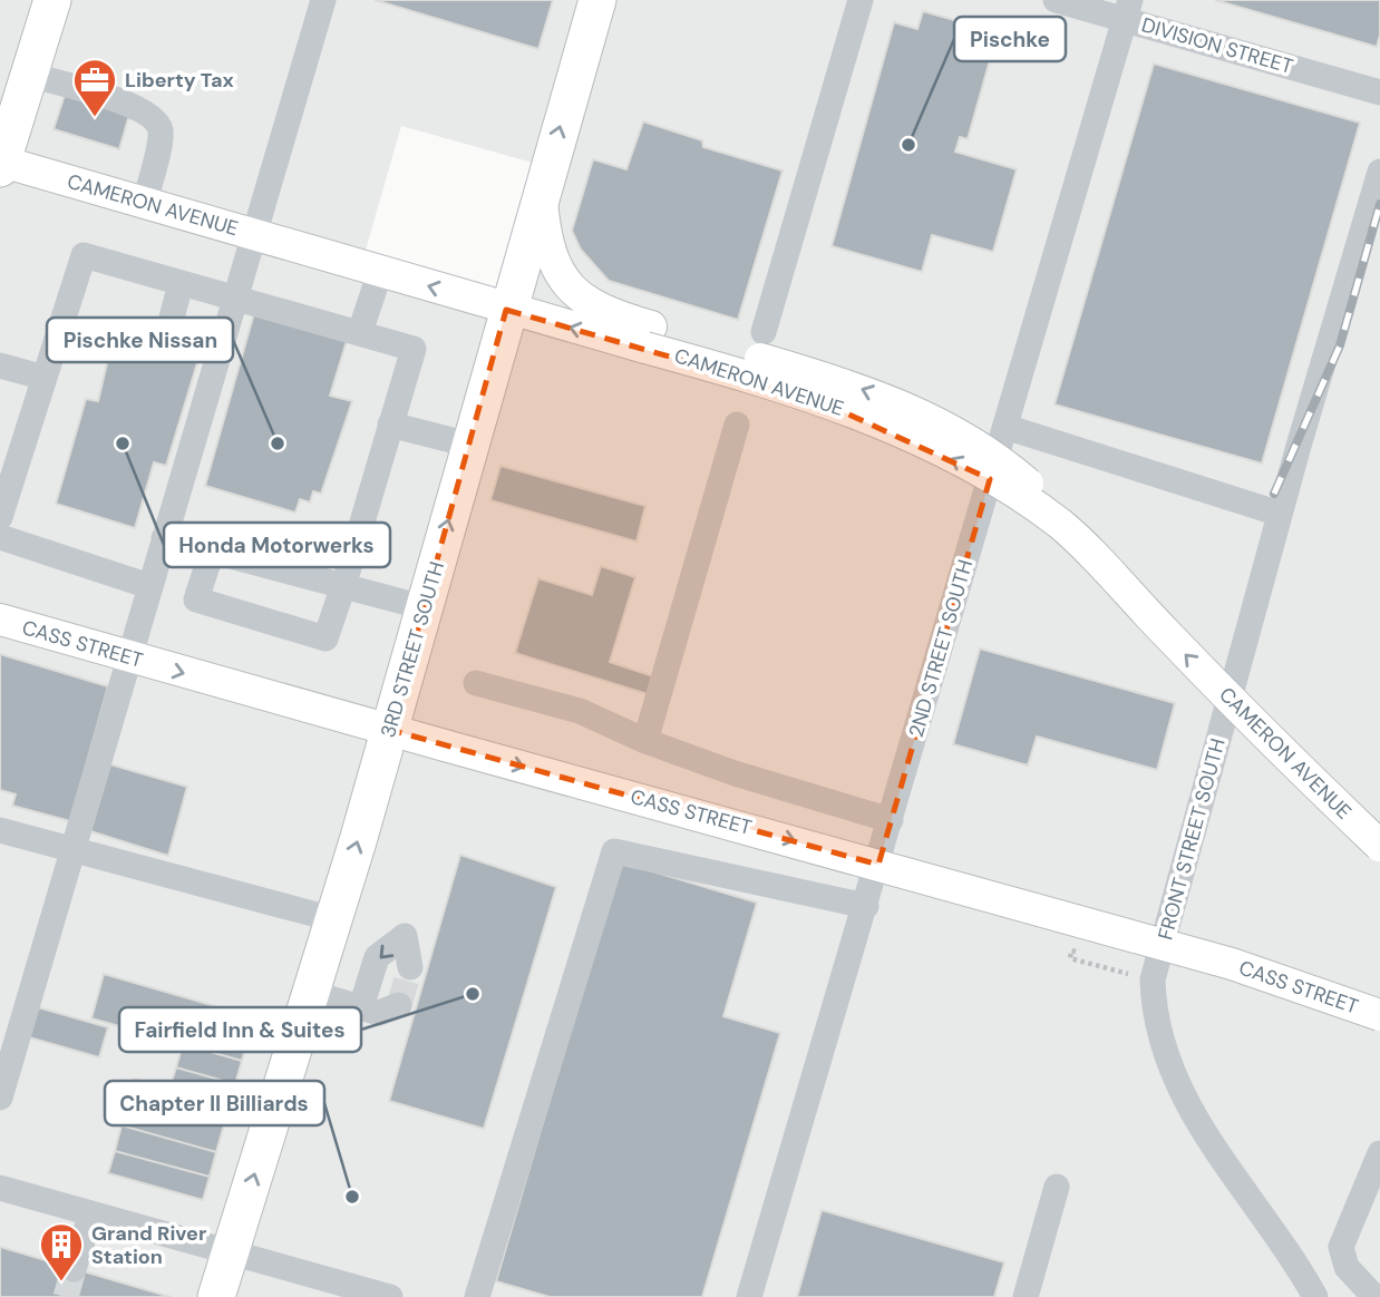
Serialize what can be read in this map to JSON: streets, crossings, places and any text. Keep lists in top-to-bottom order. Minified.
{"streets":{"highway":["3RD STREET SOUTH"],"main road":["CAMERON AVENUE","CASS STREET"],"street":["DIVISION STREET","2ND STREET SOUTH","FRONT STREET SOUTH"]},"crossings":[["DIVISION STREET","2ND STREET SOUTH"],["CAMERON AVENUE","3RD STREET SOUTH"],["CASS STREET","3RD STREET SOUTH"]],"one_way":["CAMERON AVENUE","CASS STREET","3RD STREET SOUTH"],"places":{"office":["Liberty Tax"],"other":["Pischke","Honda Motorwerks","Pischke Nissan","Fairfield Inn & Suites","Chapter II Billiards"],"building":["Grand River Station"]}}
